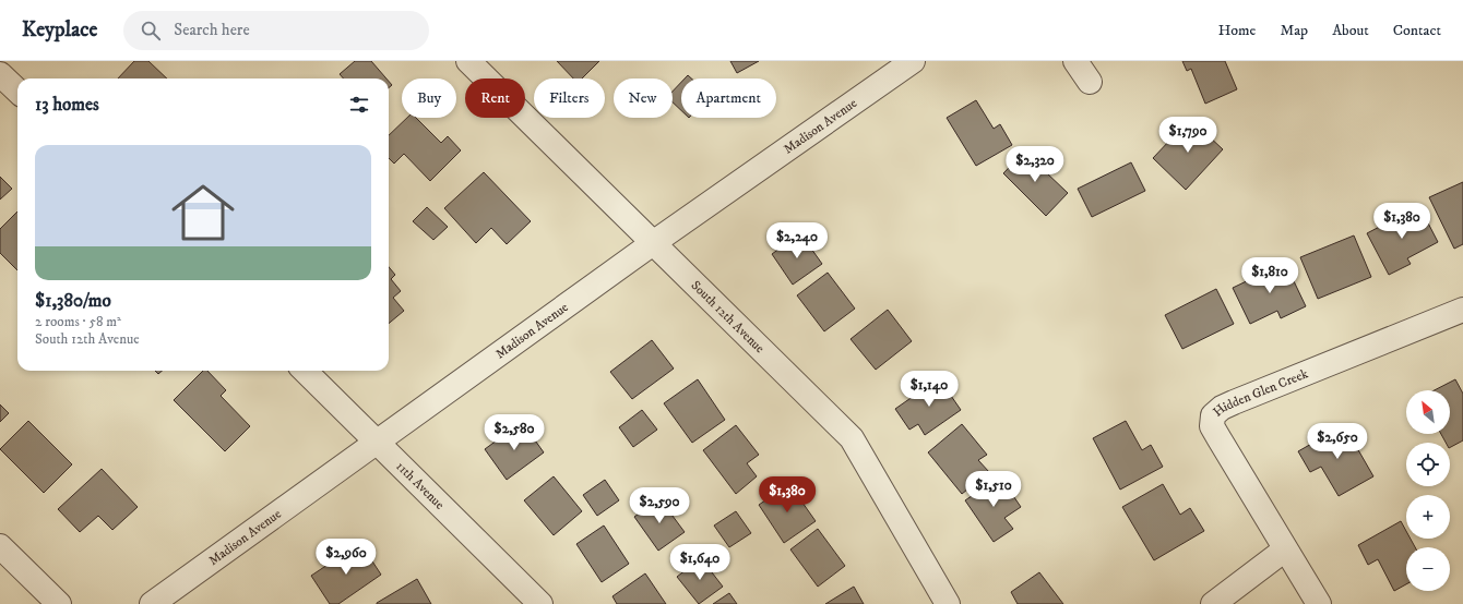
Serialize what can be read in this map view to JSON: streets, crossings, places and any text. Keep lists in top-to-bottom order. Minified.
{"streets":{"street":["Madison Avenue","South 12th Avenue","Hidden Glen Creek","11th Avenue"]},"crossings":[["Madison Avenue","South 12th Avenue"],["Madison Avenue","11th Avenue"]],"north":"top left","page":{"header":"Keyplace","search":"Search here","nav":["Home","Map","About","Contact"],"chip":["Buy","Rent","Filters","New","Apartment"],"heading":"13 homes","price":["$1,790","$2,320","$1,380","$2,240","$1,810","$1,140","$2,580","$2,650","$1,510","$1,380","$2,590","$2,960","$1,640"],"list":[{"name":"$1,380/mo","note":"2 rooms · 58 m² · South 12th Avenue"}],"map_buttons":["+","−"]}}
